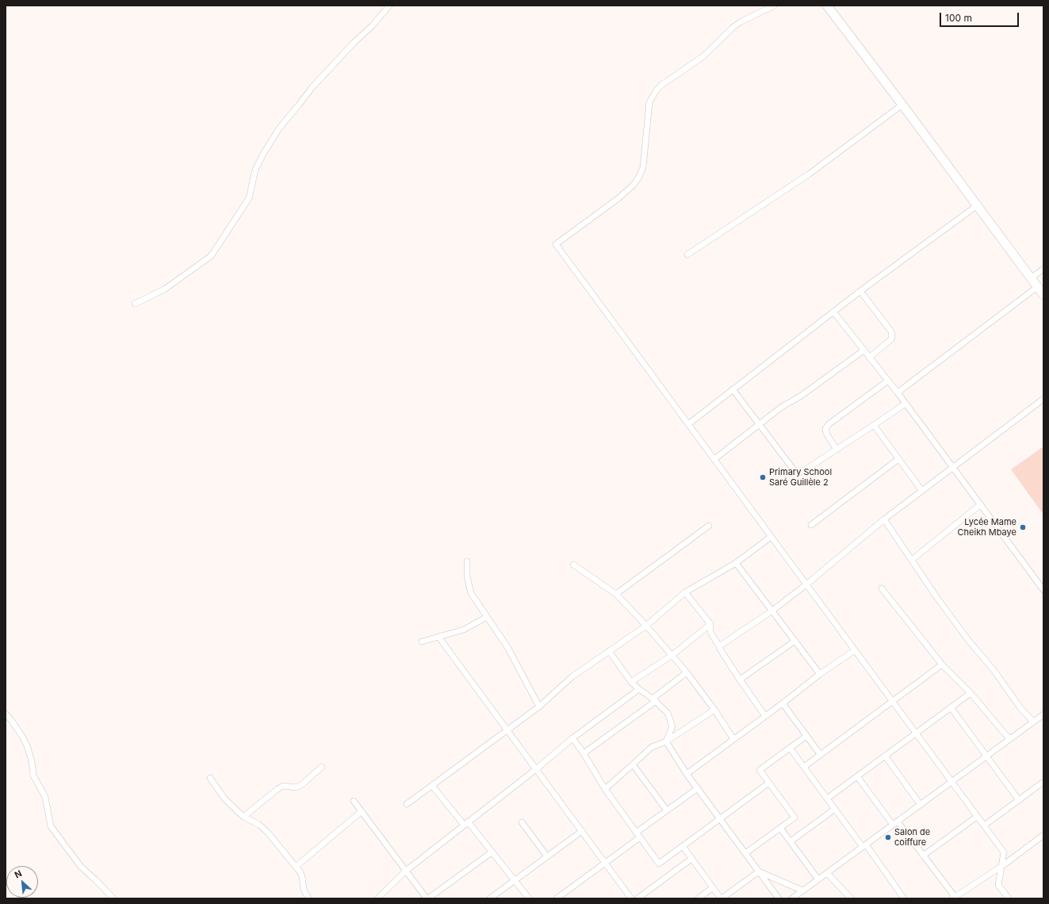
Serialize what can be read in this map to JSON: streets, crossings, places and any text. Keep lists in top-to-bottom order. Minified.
{"places":["Primary School Saré Guillèle 2","Lycée Mame Cheikh Mbaye","Salon de coiffure"],"scale_bar":"100 m","north":"top left"}
